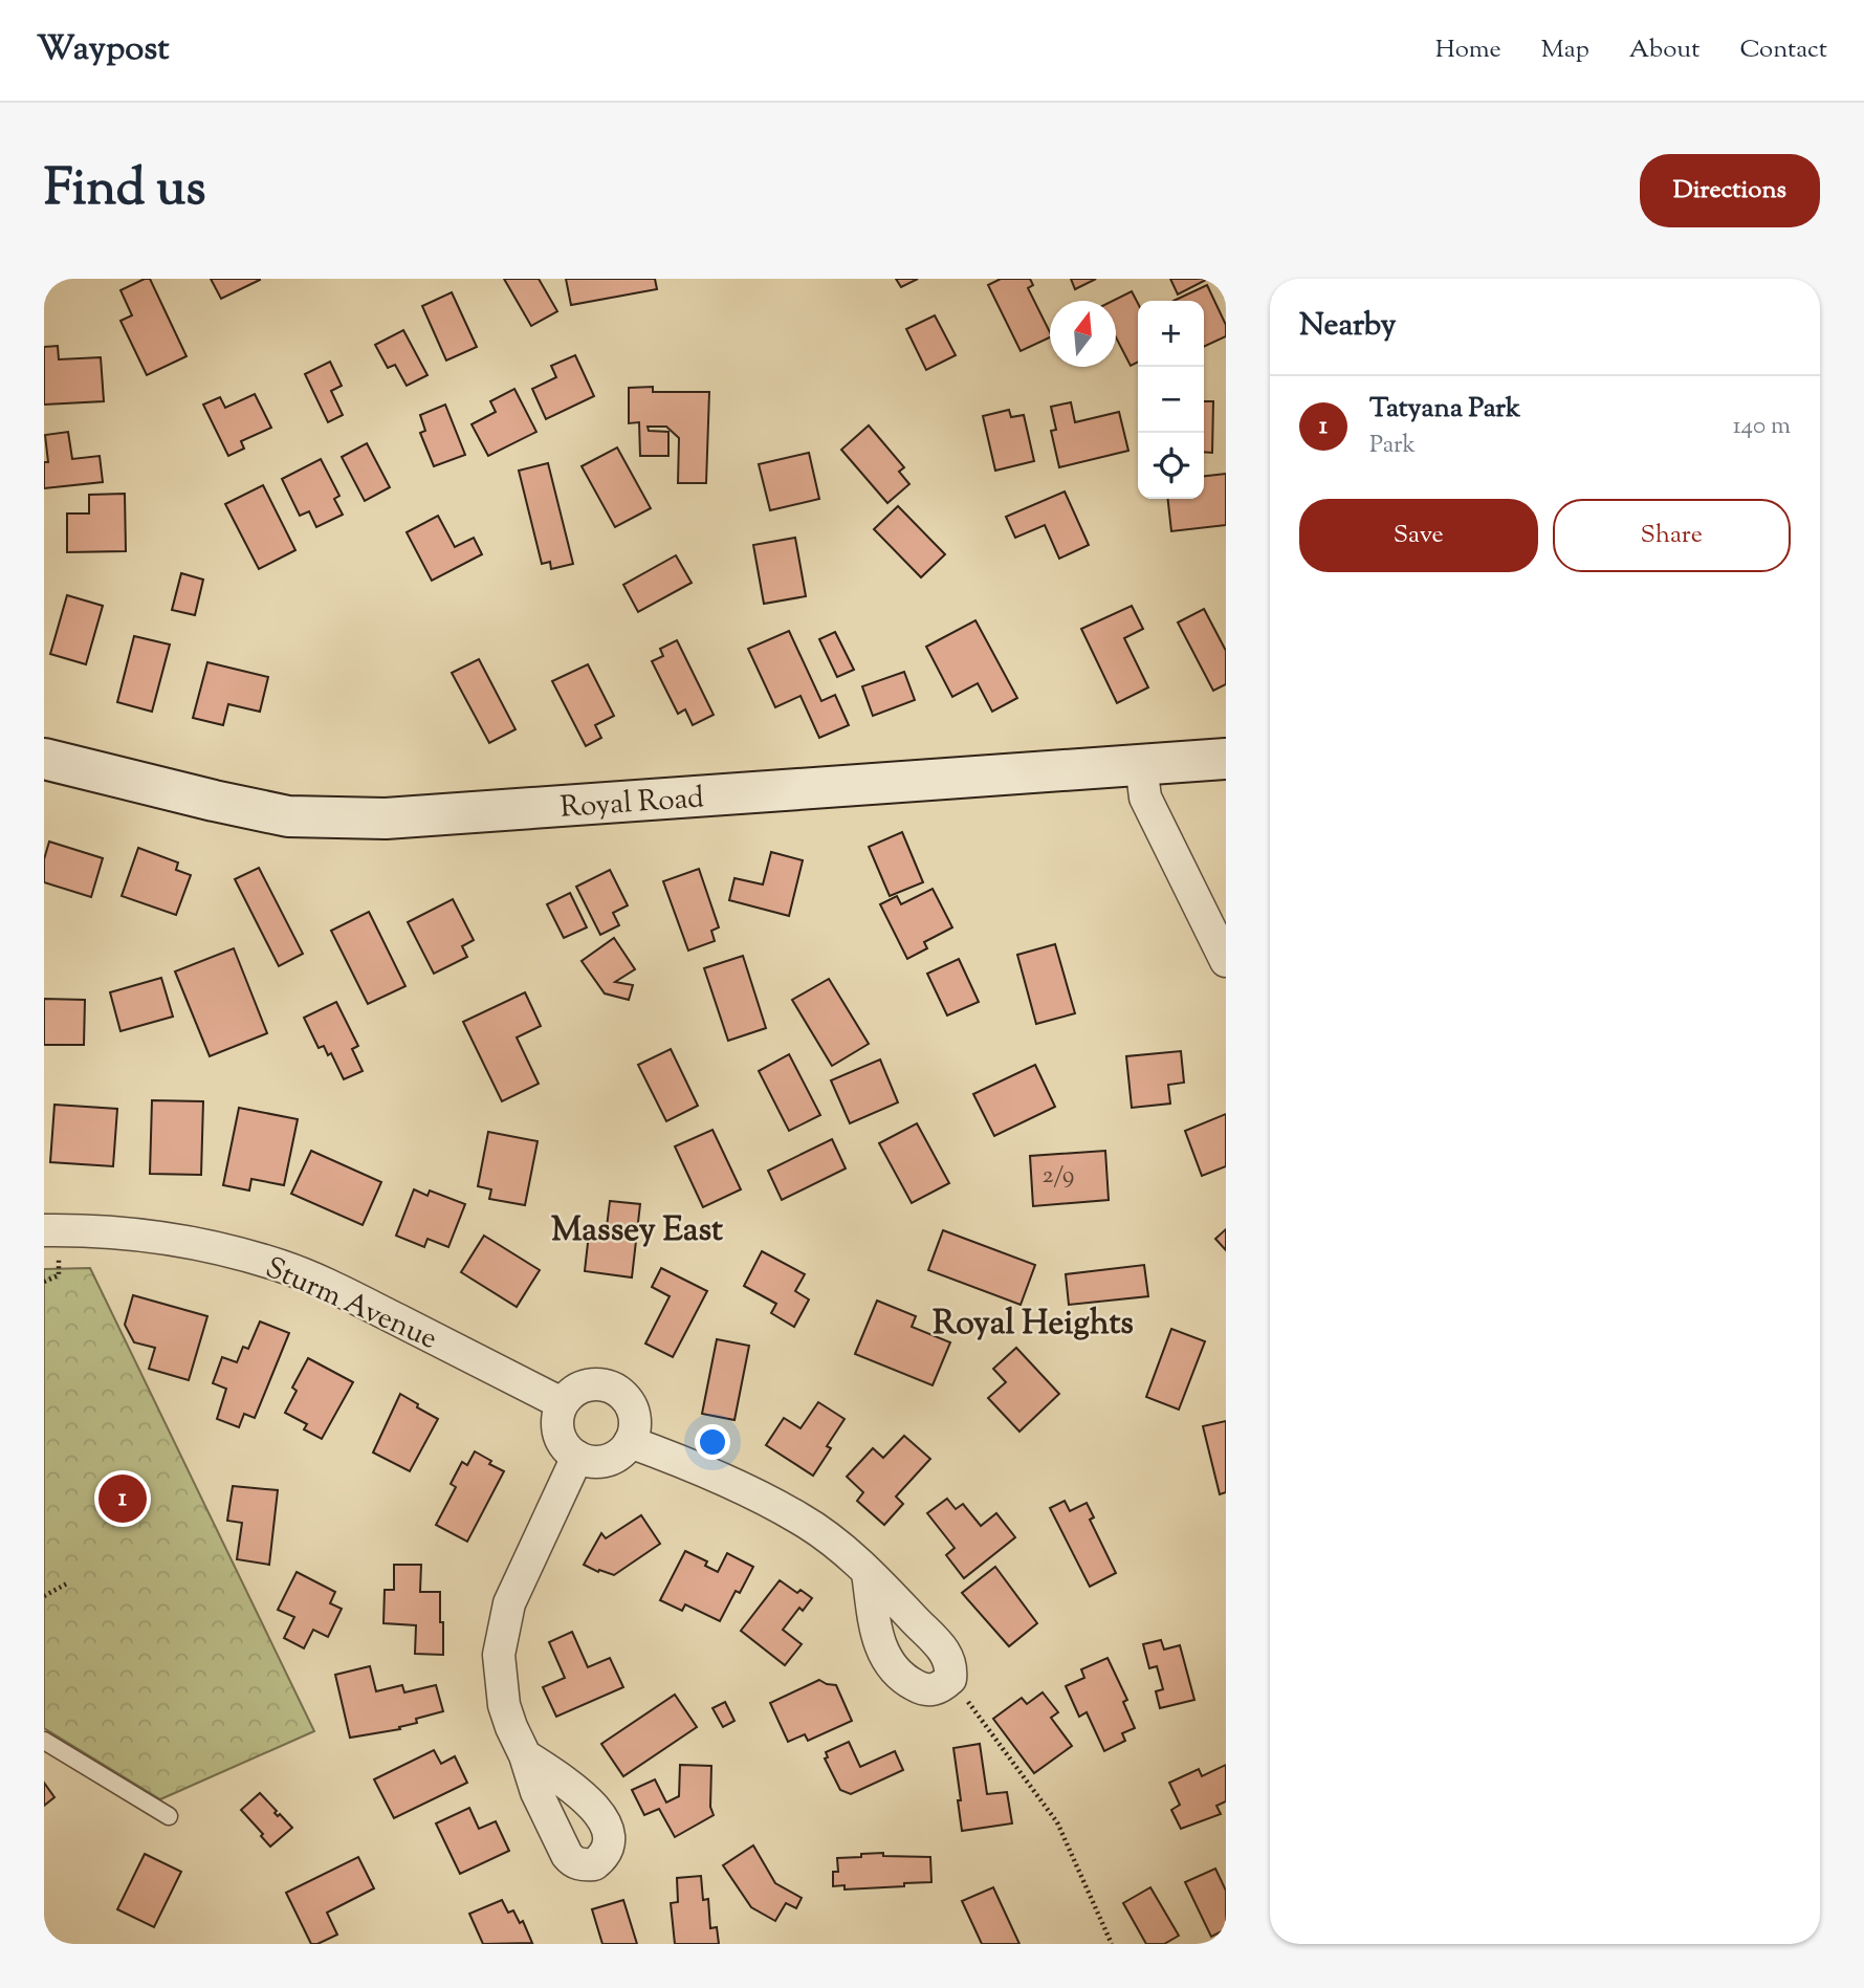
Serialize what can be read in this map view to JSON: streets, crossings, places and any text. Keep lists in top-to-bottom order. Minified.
{"streets":{"street":["Royal Road","Sturm Avenue"]},"districts":["Massey East","Royal Heights"],"house_numbers":["2/9"],"north":"top","page":{"header":"Waypost","nav":["Home","Map","About","Contact"],"title":"Find us","buttons":["Directions",["Save","Share"]],"heading":"Nearby","map_buttons":["+","−"],"list":[{"mark":"1","name":"Tatyana Park","note":"Park","value":"140 m"}],"pins":"1"}}
